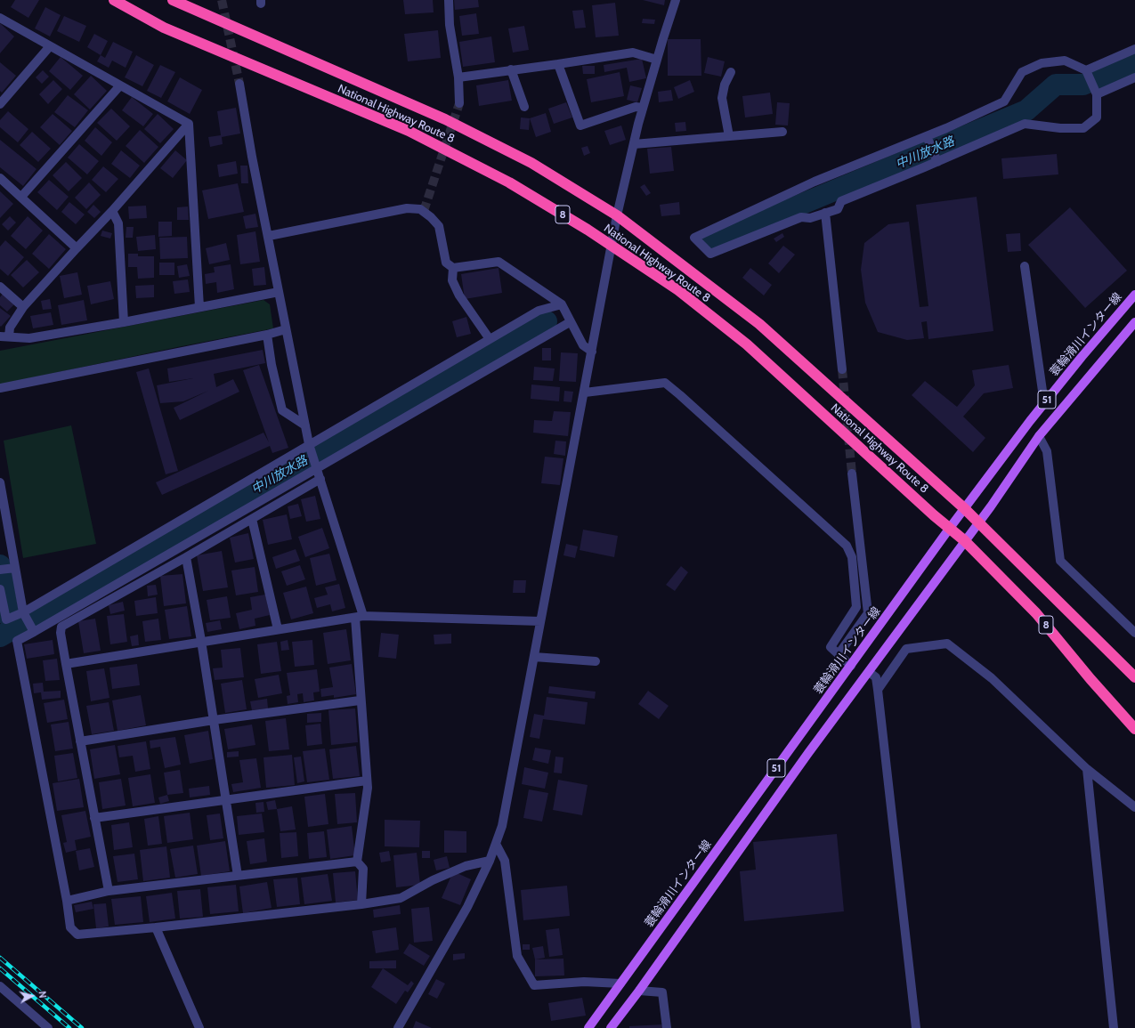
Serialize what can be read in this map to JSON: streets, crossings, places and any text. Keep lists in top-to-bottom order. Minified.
{"streets":{"highway":["National Highway Route 8","8"],"main road":["蓑輪滑川インター線","51"]},"crossings":[["National Highway Route 8","蓑輪滑川インター線"],["National Highway Route 8","51"]],"water":["中川放水路"],"north":"right"}
